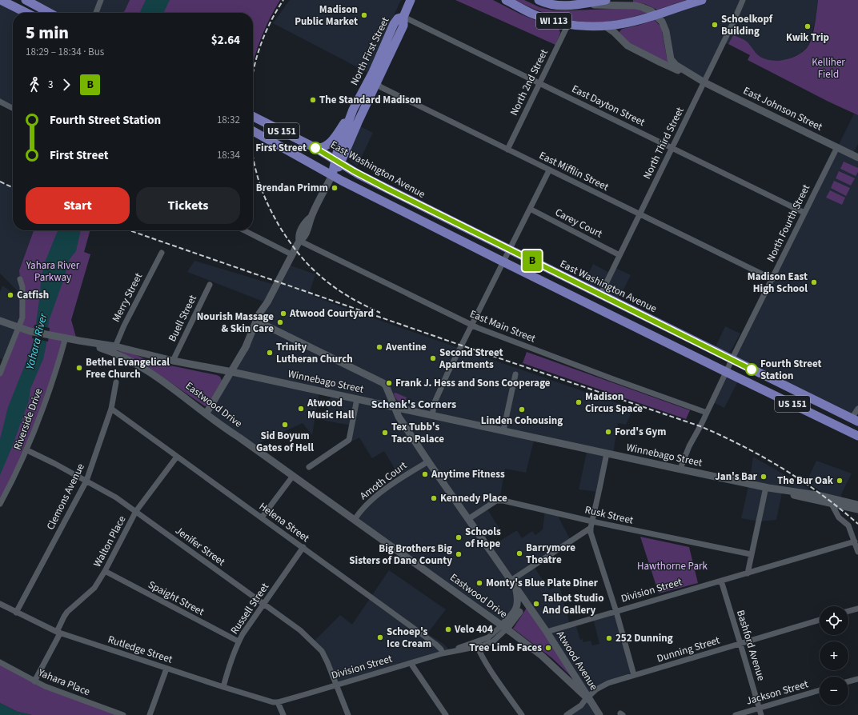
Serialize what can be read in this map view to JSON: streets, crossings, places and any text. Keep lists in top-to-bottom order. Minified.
{"streets":{"main road":["WI 113","North First Street","US 151","East Washington Avenue"],"street":["North 2nd Street","East Dayton Street","East Johnson Street","North Third Street","East Mifflin Street","Carey Court","North Fourth Street","Merry Street","Buell Street","East Main Street","Winnebago Street","Eastwood Drive","Riverside Drive","Amoth Court","Clemons Avenue","Rusk Street","Helena Street","Walton Place","Jenifer Street","Division Street","Spaight Street","Russell Street","Bashford Avenue","Rutledge Street","Dunning Street","Atwood Avenue","Yahara Place","Jackson Street"]},"crossings":[["WI 113","North 2nd Street"],["WI 113","East Johnson Street"],["North First Street","East Dayton Street"],["North First Street","East Washington Avenue"],["North First Street","East Mifflin Street"],["North 2nd Street","East Dayton Street"],["North 2nd Street","East Mifflin Street"],["East Dayton Street","North Third Street"],["East Dayton Street","North Fourth Street"],["East Johnson Street","North Third Street"],["East Johnson Street","North Fourth Street"],["US 151","North Fourth Street"],["North Third Street","East Washington Avenue"],["North Third Street","East Mifflin Street"],["North Third Street","Carey Court"],["East Washington Avenue","North Fourth Street"],["East Mifflin Street","North Fourth Street"],["North Fourth Street","East Main Street"],["North Fourth Street","Winnebago Street"],["Merry Street","Winnebago Street"],["Merry Street","Eastwood Drive"],["Buell Street","Winnebago Street"],["Winnebago Street","Eastwood Drive"],["Winnebago Street","Atwood Avenue"],["Eastwood Drive","Riverside Drive"],["Eastwood Drive","Amoth Court"],["Eastwood Drive","Division Street"],["Eastwood Drive","Dunning Street"],["Eastwood Drive","Atwood Avenue"],["Riverside Drive","Jenifer Street"],["Amoth Court","Atwood Avenue"],["Clemons Avenue","Helena Street"],["Clemons Avenue","Jenifer Street"],["Clemons Avenue","Rutledge Street"],["Rusk Street","Atwood Avenue"],["Helena Street","Walton Place"],["Helena Street","Division Street"],["Helena Street","Russell Street"],["Walton Place","Jenifer Street"],["Walton Place","Spaight Street"],["Walton Place","Rutledge Street"],["Walton Place","Yahara Place"],["Jenifer Street","Division Street"],["Jenifer Street","Russell Street"],["Division Street","Bashford Avenue"],["Division Street","Rutledge Street"],["Division Street","Atwood Avenue"],["Spaight Street","Russell Street"],["Russell Street","Rutledge Street"],["Bashford Avenue","Dunning Street"],["Bashford Avenue","Jackson Street"],["Dunning Street","Atwood Avenue"]],"districts":["Schenk's Corners"],"water":["Yahara River"],"parks":["Kelliher Field","Yahara River Parkway","Hawthorne Park"],"places":["Madison Public Market","Schoelkopf Building","Kwik Trip","The Standard Madison","First Street","Brendan Primm","Madison East High School","Catfish","Atwood Courtyard","Nourish Massage & Skin Care","Aventine","Trinity Lutheran Church","Second Street Apartments","Bethel Evangelical Free Church","Fourth Street Station","Frank J. Hess and Sons Cooperage","Madison Circus Space","Atwood Music Hall","Linden Cohousing","Sid Boyum Gates of Hell","Ford's Gym","Tex Tubb's Taco Palace","Anytime Fitness","Jan's Bar","The Bur Oak","Kennedy Place","Schools of Hope","Barrymore Theatre","Big Brothers Big Sisters of Dane County","Monty's Blue Plate Diner","Talbot Studio And Gallery","Velo 404","Schoep's Ice Cream","252 Dunning","Tree Limb Faces"],"lines":["bus line B"],"page":{"on_map":"B","heading":["5 min","18:29 – 18:34 · Bus","$2.64"],"legs":["3","B"],"list":[{"name":"Fourth Street Station","value":"18:32"},{"name":"First Street","value":"18:34"}],"buttons":["Start","Tickets"],"map_buttons":["+","−"]}}
